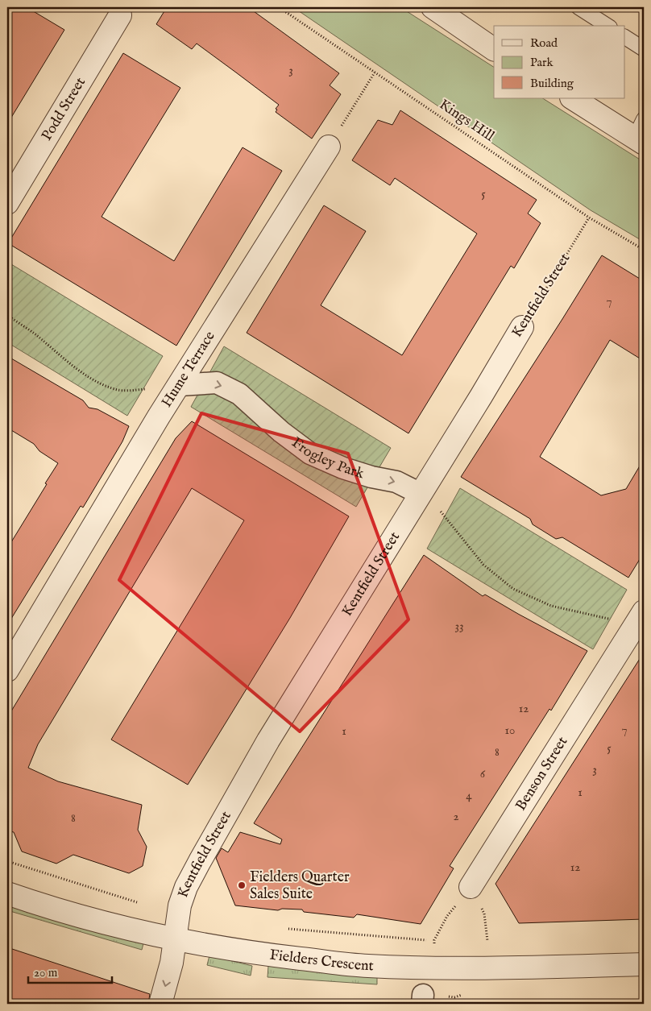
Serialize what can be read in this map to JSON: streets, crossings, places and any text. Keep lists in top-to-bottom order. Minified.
{"streets":{"street":["Podd Street","Kentfield Street","Hume Terrace","Frogley Park","Benson Street","Fielders Crescent"],"path":["Kings Hill"]},"crossings":[["Kings Hill","Kentfield Street"],["Kentfield Street","Frogley Park"],["Kentfield Street","Fielders Crescent"],["Hume Terrace","Frogley Park"]],"one_way":["Frogley Park"],"places":["Fielders Quarter Sales Suite"],"house_numbers":["3","5","7","33","12","7","10","1","5","8","3","6","1","4","2","8","12"],"legend":["Road","Park","Building"],"scale_bar":"20 m"}
